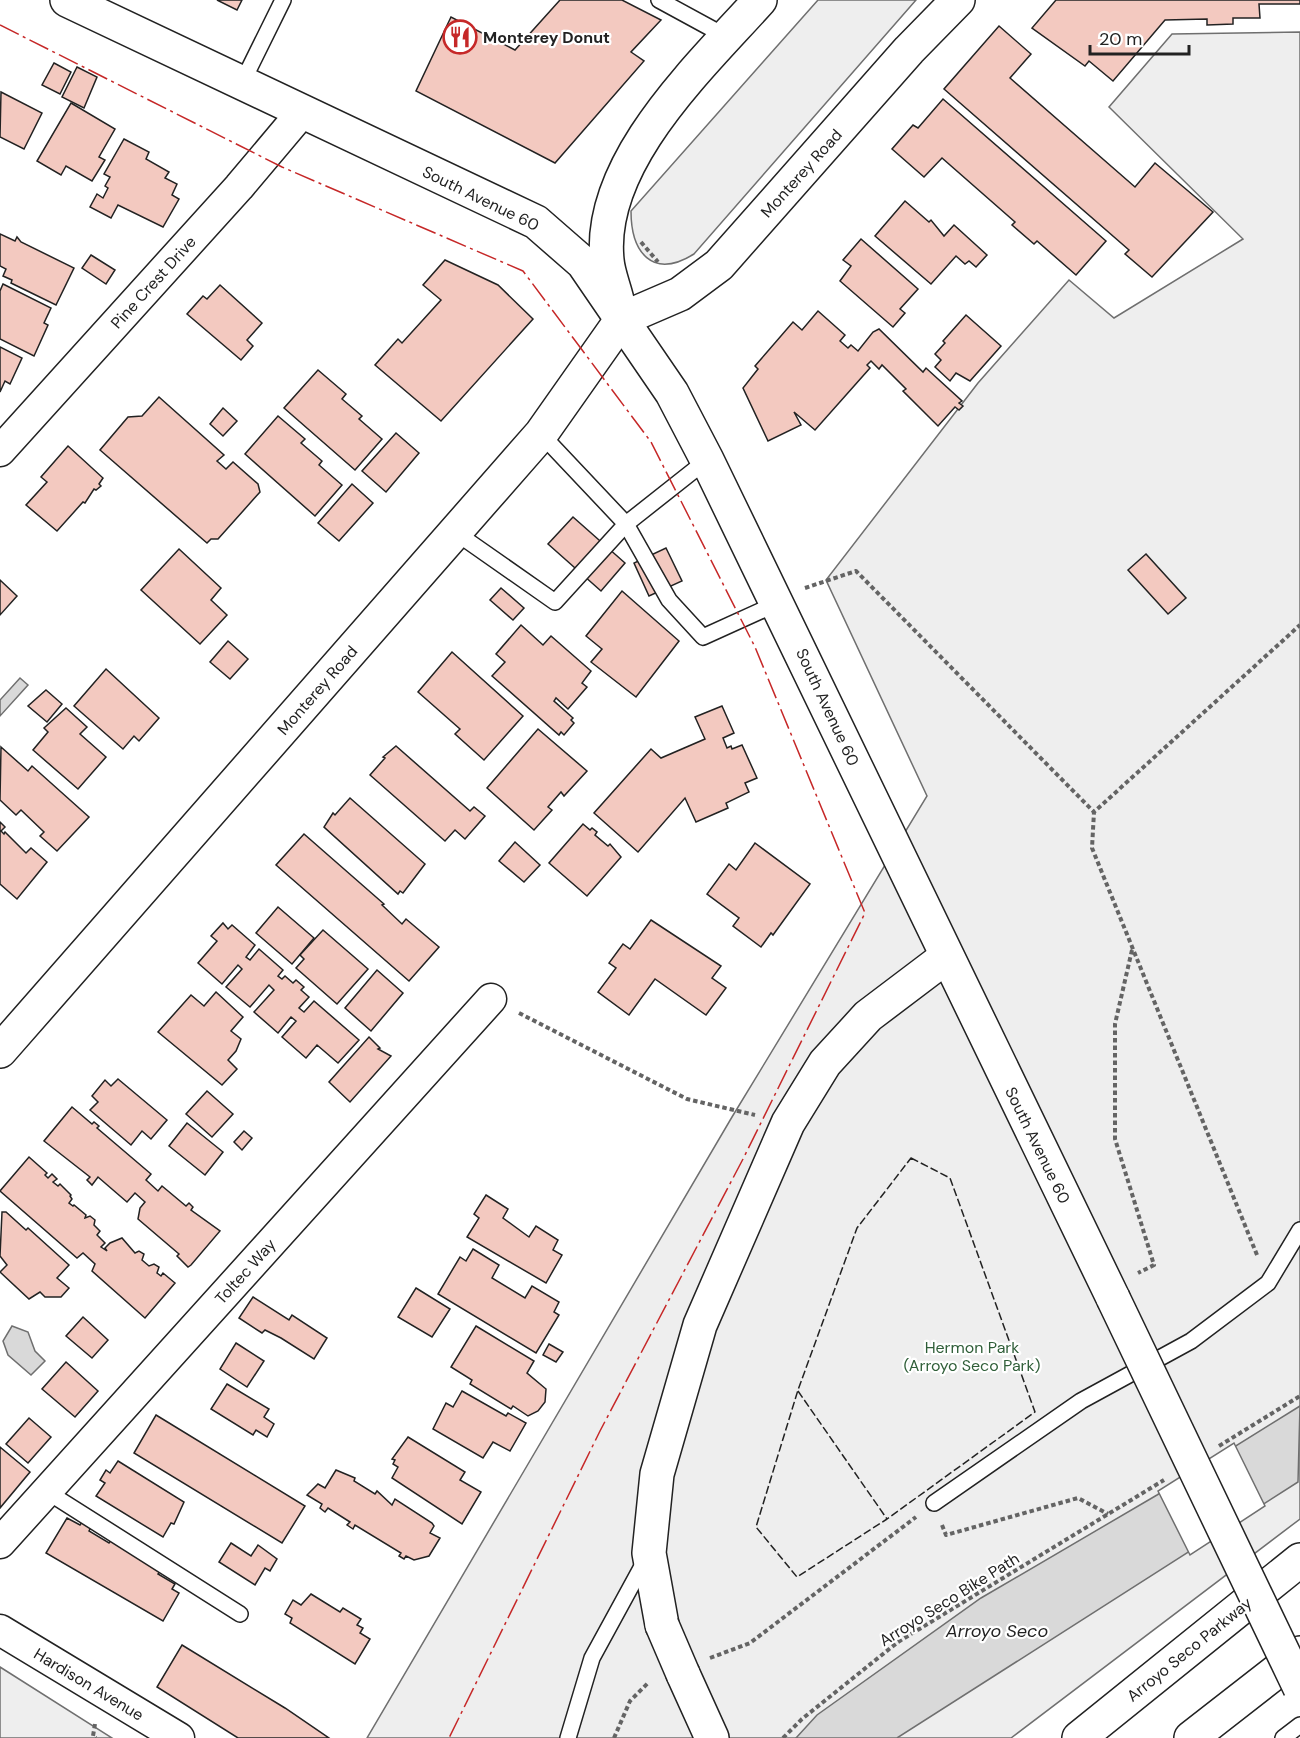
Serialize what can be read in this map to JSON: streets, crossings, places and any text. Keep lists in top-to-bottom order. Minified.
{"streets":{"main road":["Monterey Road","South Avenue 60","Arroyo Seco Parkway"],"street":["Pine Crest Drive","Toltec Way","Hardison Avenue"],"path":["Arroyo Seco Bike Path"]},"crossings":[["Monterey Road","South Avenue 60"],["South Avenue 60","Pine Crest Drive"]],"water":["Arroyo Seco"],"parks":["Hermon Park (Arroyo Seco Park)"],"places":{"restaurant":["Monterey Donut"]},"scale_bar":"20 m"}
